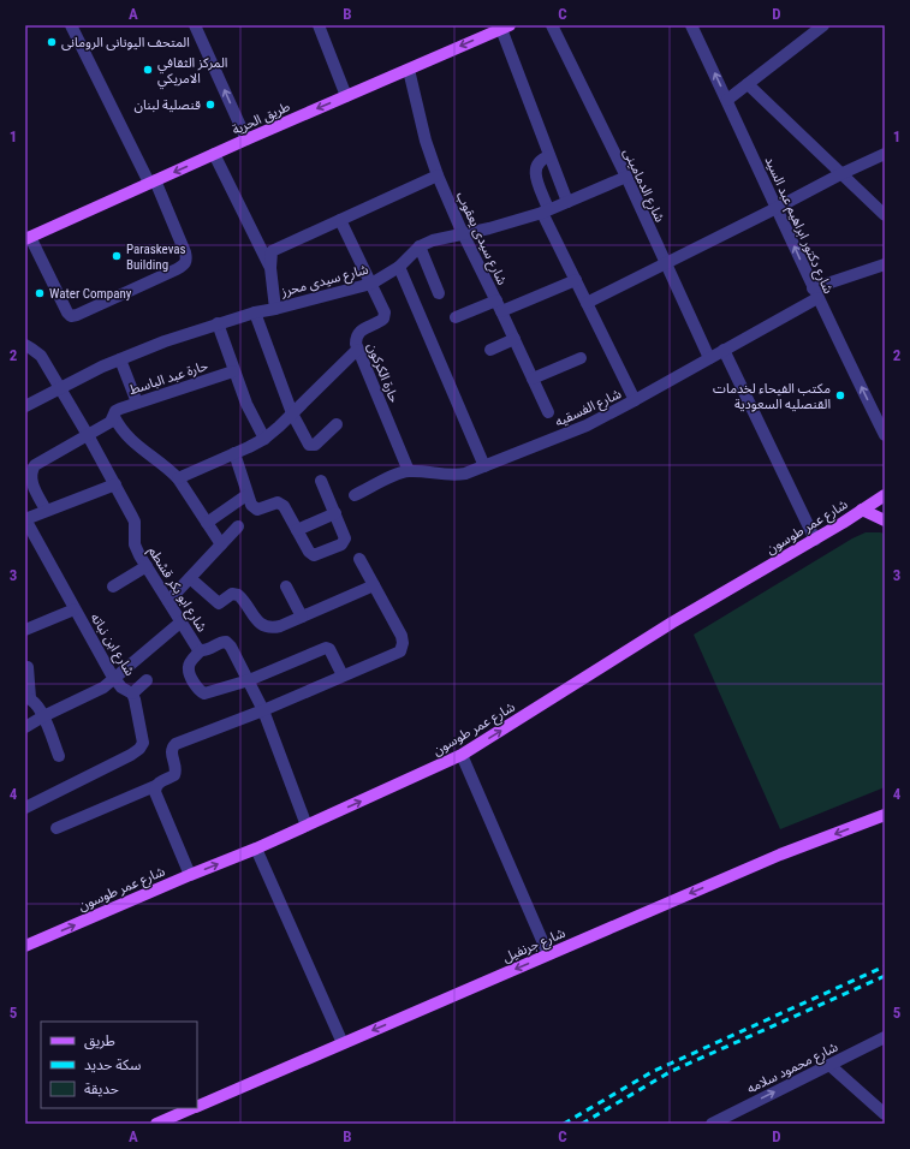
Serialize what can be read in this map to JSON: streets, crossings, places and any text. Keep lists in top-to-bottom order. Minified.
{"streets":{"main road":["طريق الحرية","شارع عمر طوسون","شارع جرنفيل"],"street":["شارع الدمامينى","شارع دكتور ابراهيم عبد السيد","شارع سيدى يعقوب","شارع سيدى محرز","حارة الكركون","حارة عبد الباسط","شارع الفسقيه","شارع ابو بكر قشطم","شارع ابن نباته","شارع محمود سلامه"]},"crossings":[["طريق الحرية","شارع سيدى يعقوب"],["شارع الدمامينى","شارع سيدى محرز"],["شارع الدمامينى","شارع الفسقيه"],["شارع دكتور ابراهيم عبد السيد","شارع الفسقيه"],["شارع سيدى يعقوب","شارع سيدى محرز"],["شارع سيدى محرز","حارة الكركون"],["شارع سيدى محرز","شارع ابو بكر قشطم"],["حارة الكركون","شارع الفسقيه"],["حارة عبد الباسط","شارع ابو بكر قشطم"],["شارع عمر طوسون","شارع ابو بكر قشطم"]],"one_way":["طريق الحرية","شارع عمر طوسون","شارع جرنفيل","شارع محمود سلامه"],"places":["المتحف اليونانى الرومانى","المركز الثقافي الامريكي","قنصلية لبنان","Paraskevas Building","Water Company","مكتب الفيحاء لخدمات القنصليه السعودية"],"legend":["طريق","سكة حديد","حديقة"],"grid":{"columns":["A","B","C","D"],"rows":["1","2","3","4","5"]}}
